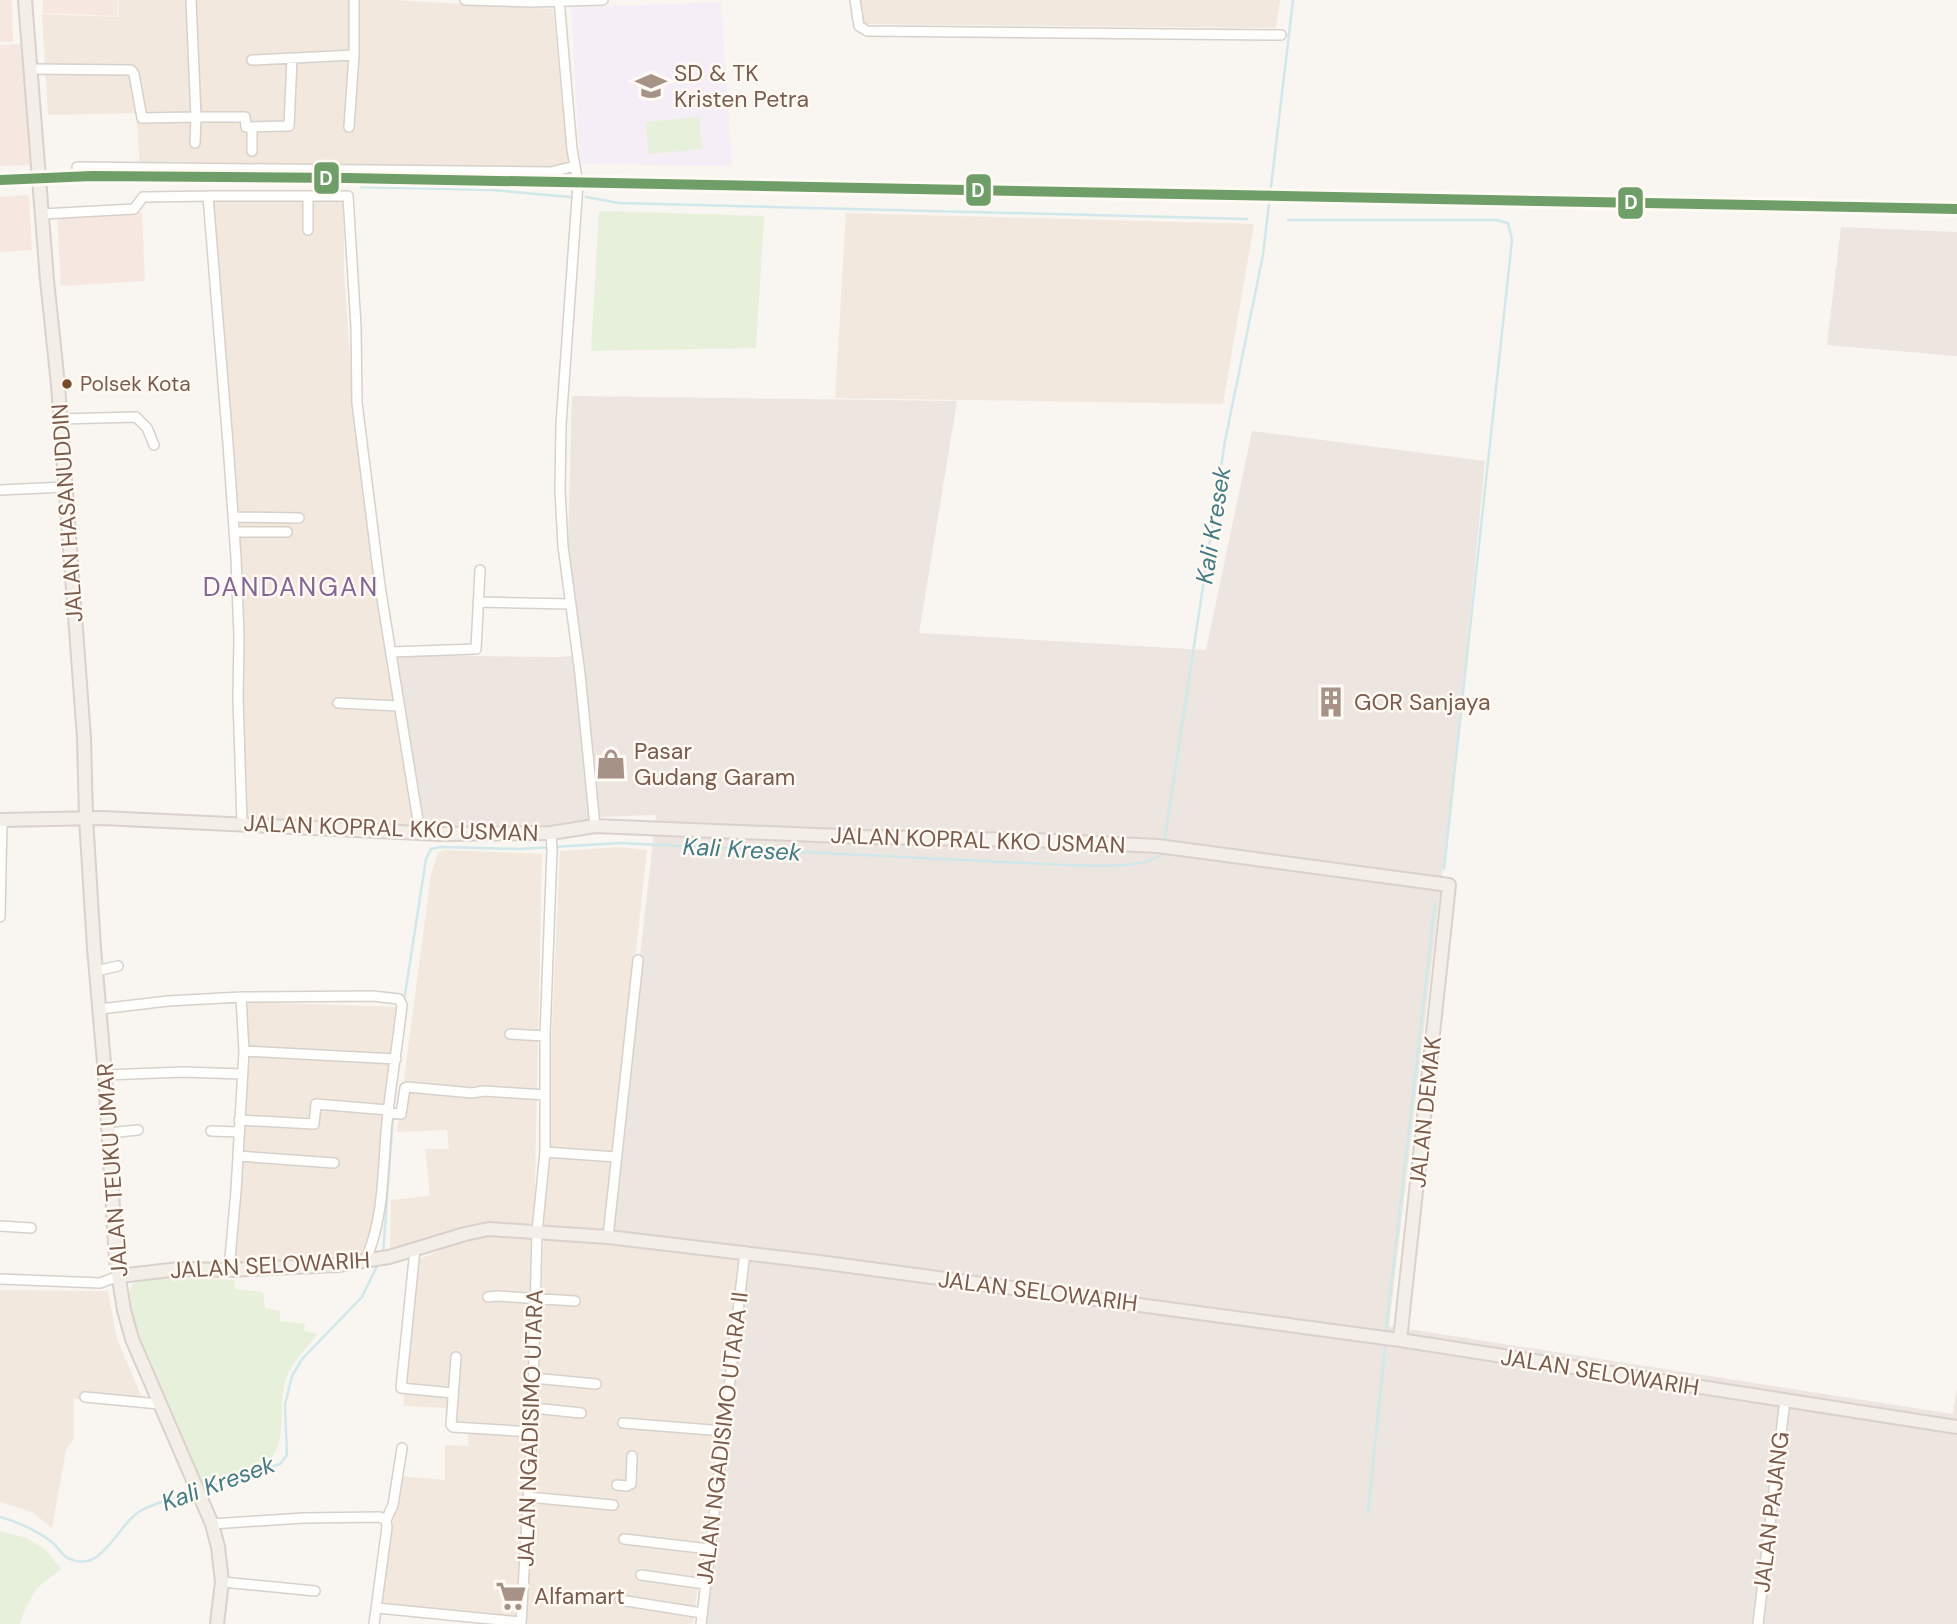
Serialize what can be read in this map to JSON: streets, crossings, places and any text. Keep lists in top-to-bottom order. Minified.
{"streets":{"main road":["JALAN HASANUDDIN","JALAN KOPRAL KKO USMAN","JALAN DEMAK","JALAN TEUKU UMAR","JALAN SELOWARIH"],"street":["JALAN NGADISIMO UTARA","JALAN NGADISIMO UTARA II","JALAN PAJANG"]},"crossings":[["JALAN HASANUDDIN","JALAN KOPRAL KKO USMAN"],["JALAN HASANUDDIN","JALAN TEUKU UMAR"],["JALAN KOPRAL KKO USMAN","JALAN DEMAK"],["JALAN KOPRAL KKO USMAN","JALAN TEUKU UMAR"],["JALAN KOPRAL KKO USMAN","JALAN NGADISIMO UTARA"],["JALAN DEMAK","JALAN SELOWARIH"],["JALAN TEUKU UMAR","JALAN SELOWARIH"],["JALAN SELOWARIH","JALAN NGADISIMO UTARA"],["JALAN SELOWARIH","JALAN NGADISIMO UTARA II"],["JALAN SELOWARIH","JALAN PAJANG"]],"districts":["DANDANGAN"],"water":["Kali Kresek"],"places":{"school or university":["SD & TK Kristen Petra"],"other":["Polsek Kota"],"building":["GOR Sanjaya"],"shop":["Pasar Gudang Garam"],"supermarket":["Alfamart"]},"lines":["transit line D"]}
